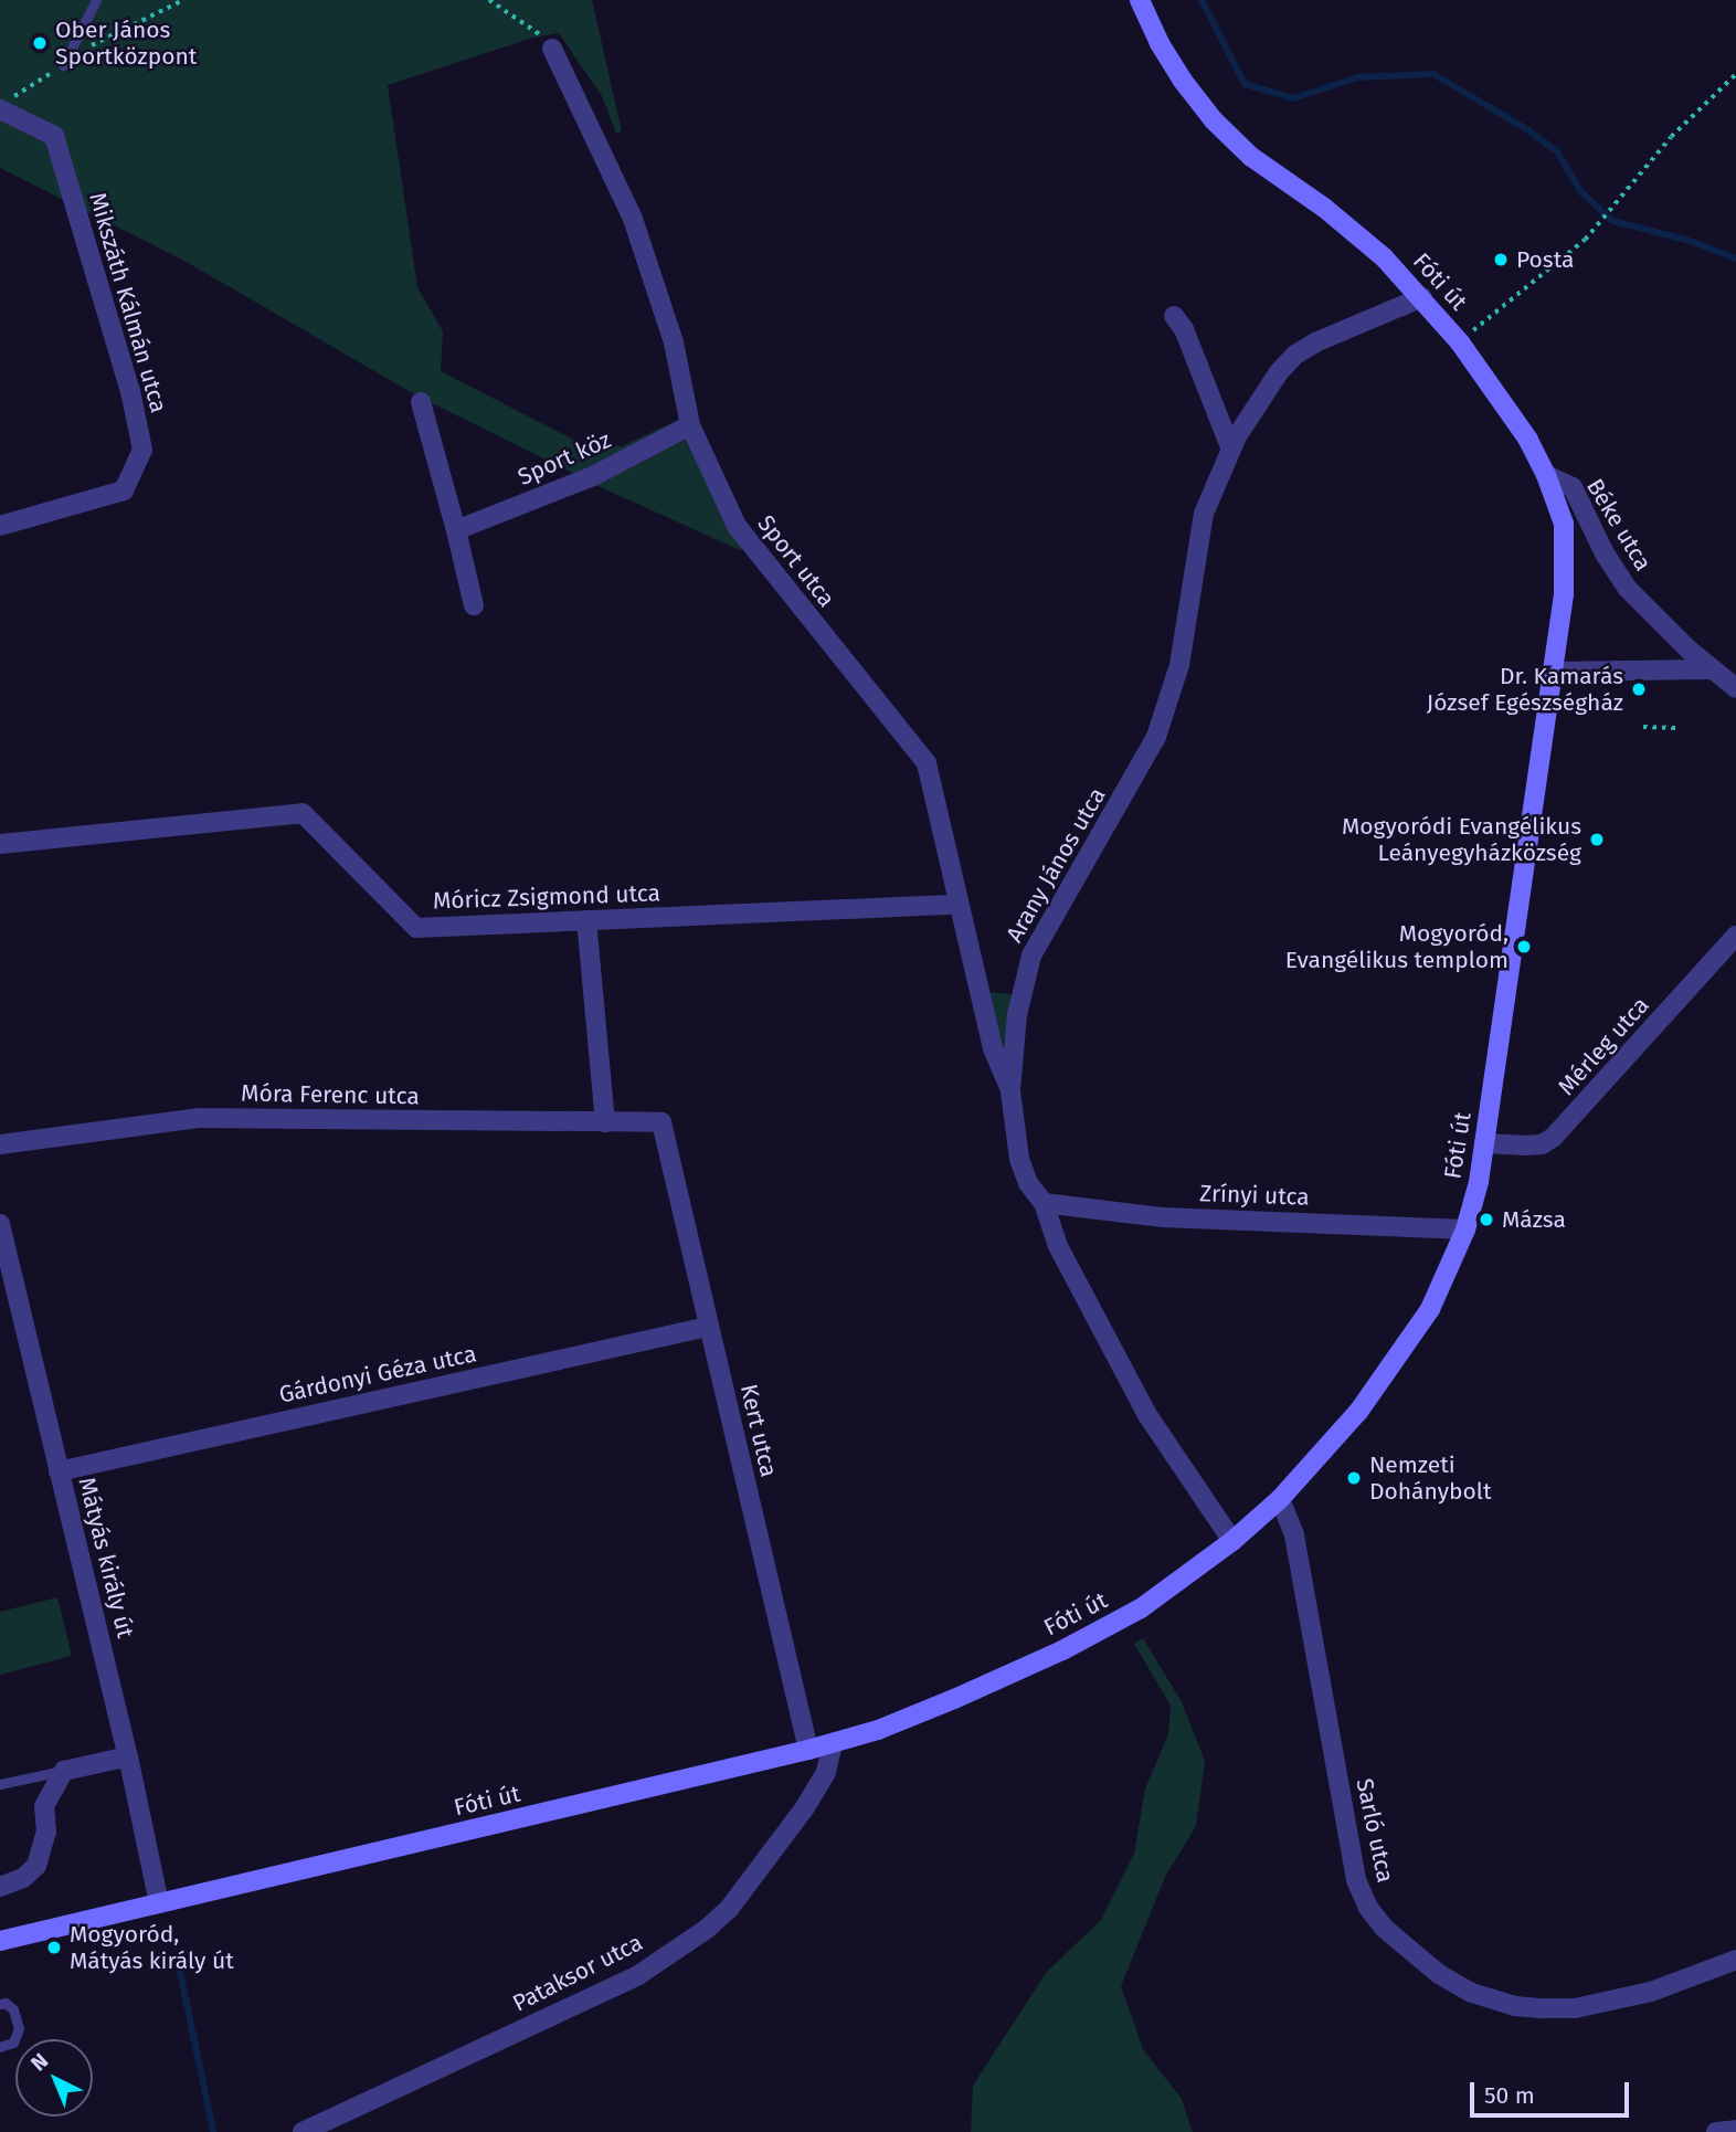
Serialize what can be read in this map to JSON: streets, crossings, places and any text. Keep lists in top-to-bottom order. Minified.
{"streets":{"main road":["Fóti út"],"street":["Mikszáth Kálmán utca","Sport köz","Béke utca","Sport utca","Arany János utca","Móricz Zsigmond utca","Mérleg utca","Móra Ferenc utca","Zrínyi utca","Gárdonyi Géza utca","Kert utca","Mátyás király út","Sarló utca","Pataksor utca"]},"crossings":[["Fóti út","Béke utca"],["Fóti út","Arany János utca"],["Fóti út","Mérleg utca"],["Fóti út","Zrínyi utca"],["Fóti út","Kert utca"],["Fóti út","Mátyás király út"],["Fóti út","Sarló utca"],["Fóti út","Pataksor utca"],["Sport köz","Sport utca"],["Sport utca","Arany János utca"],["Sport utca","Móricz Zsigmond utca"],["Arany János utca","Zrínyi utca"],["Móra Ferenc utca","Kert utca"],["Gárdonyi Géza utca","Kert utca"],["Gárdonyi Géza utca","Mátyás király út"]],"places":["Ober János Sportközpont","Posta","Dr. Kamarás József Egészségház","Mogyoródi Evangélikus Leányegyházközség","Mogyoród, Evangélikus templom","Mázsa","Nemzeti Dohánybolt","Mogyoród, Mátyás király út"],"scale_bar":"50 m","north":"top left"}
